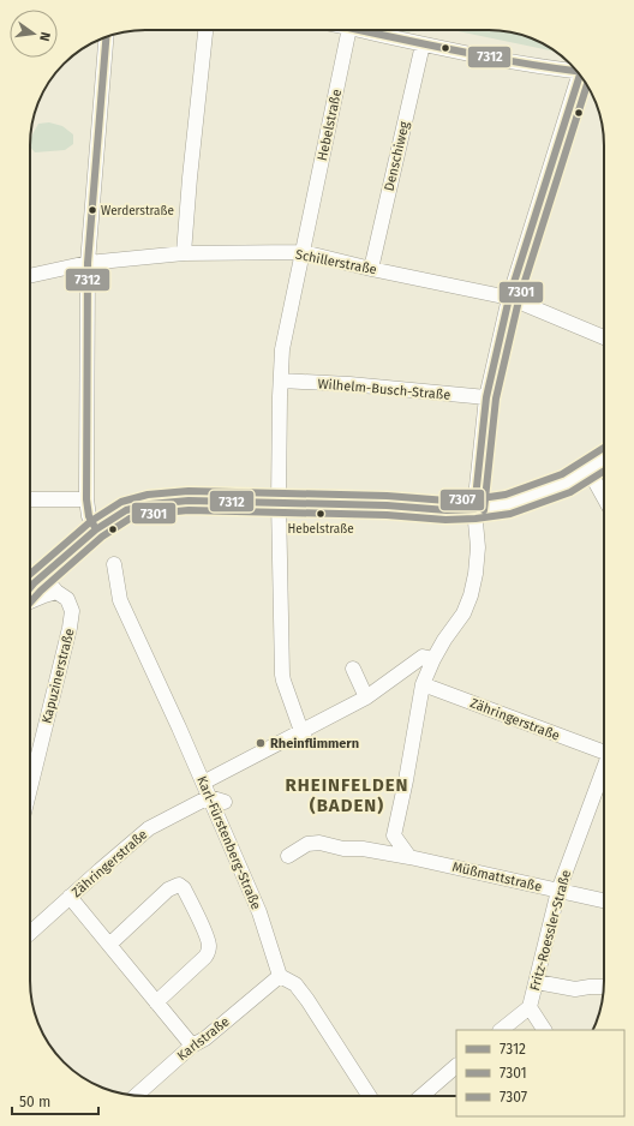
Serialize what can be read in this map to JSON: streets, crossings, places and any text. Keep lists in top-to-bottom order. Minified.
{"streets":{"street":["Hebelstraße","Denschiweg","Schillerstraße","Wilhelm-Busch-Straße","Kapuzinerstraße","Zähringerstraße","Karl-Fürstenberg-Straße","Müßmattstraße","Fritz-Roessler-Straße","Karlstraße"]},"crossings":[["Hebelstraße","Schillerstraße"],["Hebelstraße","Wilhelm-Busch-Straße"],["Denschiweg","Schillerstraße"],["Zähringerstraße","Karl-Fürstenberg-Straße"],["Karl-Fürstenberg-Straße","Karlstraße"],["Müßmattstraße","Fritz-Roessler-Straße"]],"districts":["RHEINFELDEN (BADEN)"],"places":["Werderstraße","Hebelstraße","Rheinflimmern"],"lines":["transit line 7312","transit line 7301","transit line 7307"],"legend":["7312","7301","7307"],"scale_bar":"50 m","north":"right"}
